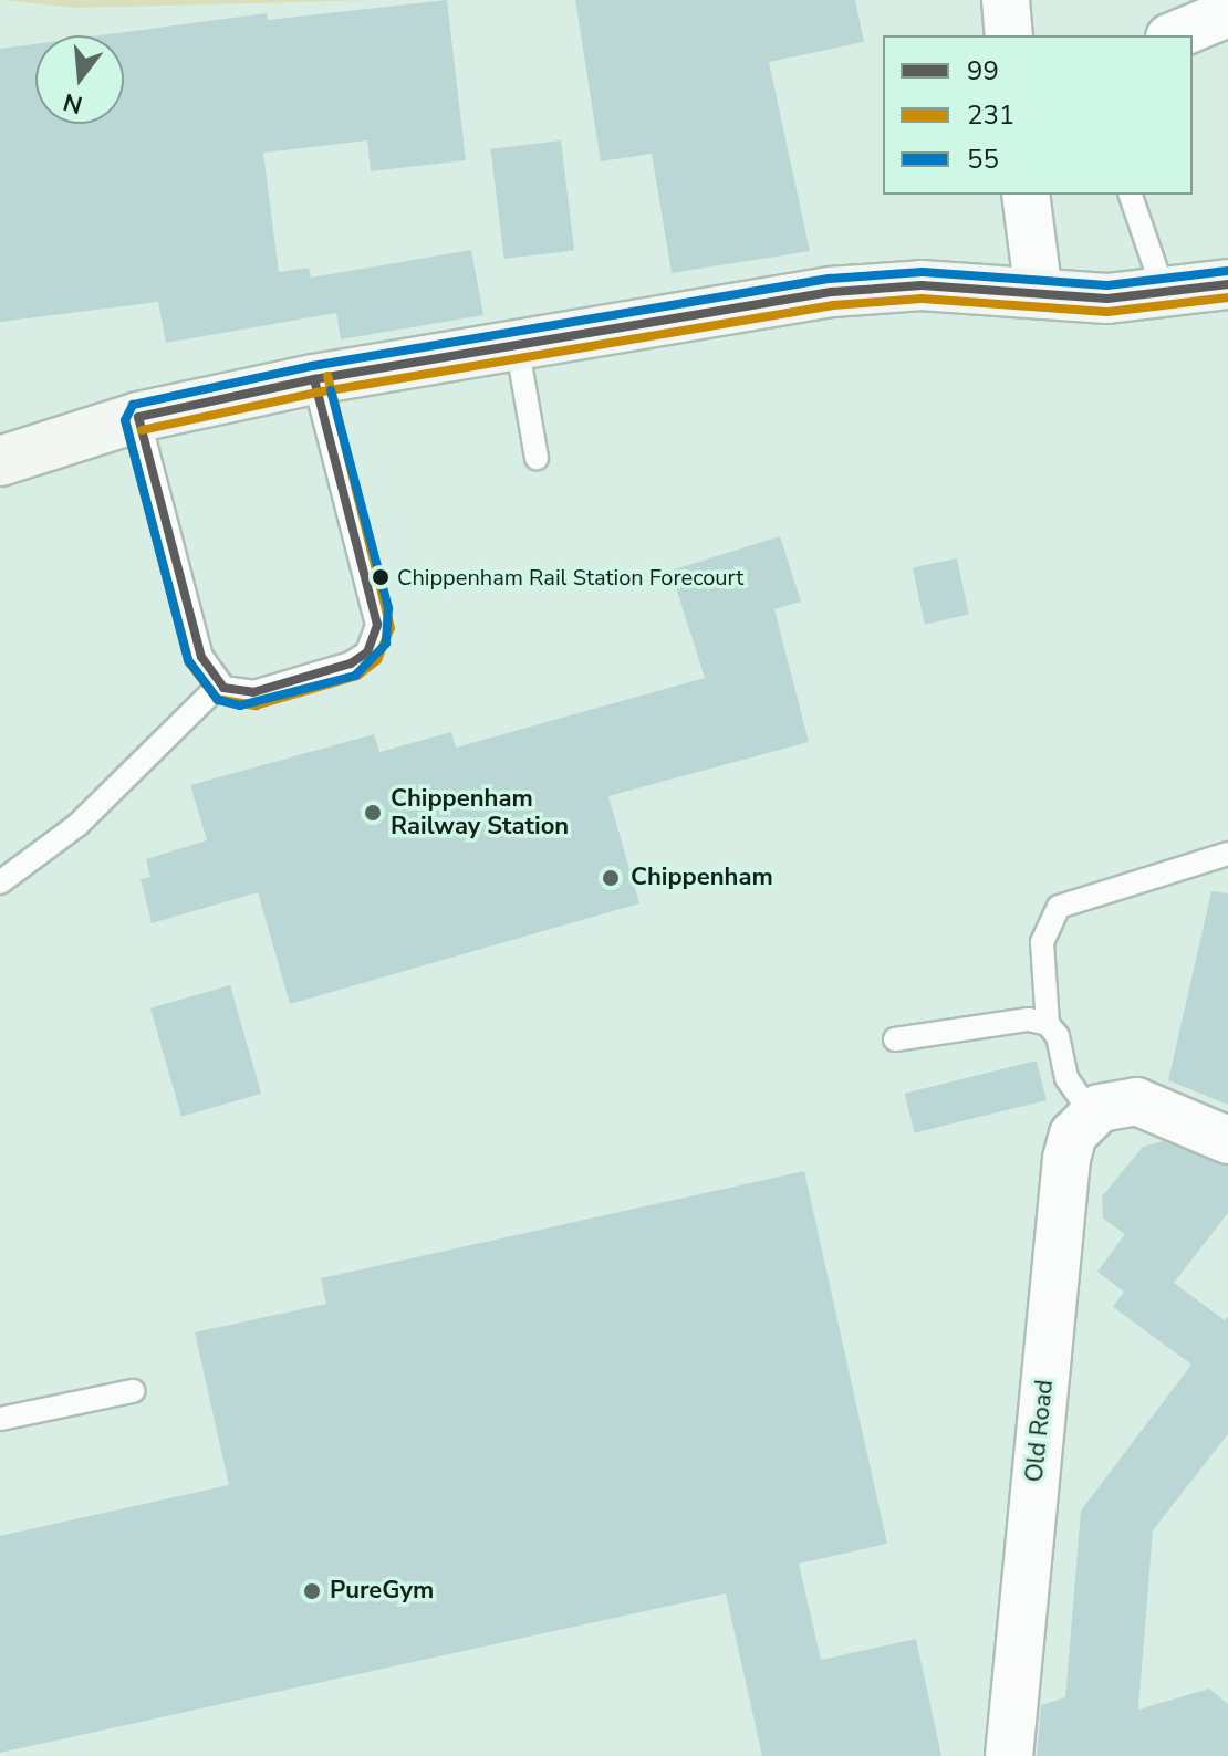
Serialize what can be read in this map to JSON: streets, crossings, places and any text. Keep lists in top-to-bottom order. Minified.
{"streets":{"street":["Old Road"]},"places":["Chippenham Rail Station Forecourt","Chippenham Railway Station","Chippenham","PureGym"],"lines":["transit line 55","transit line 99","transit line 231"],"legend":["99","231","55"],"north":"bottom"}
